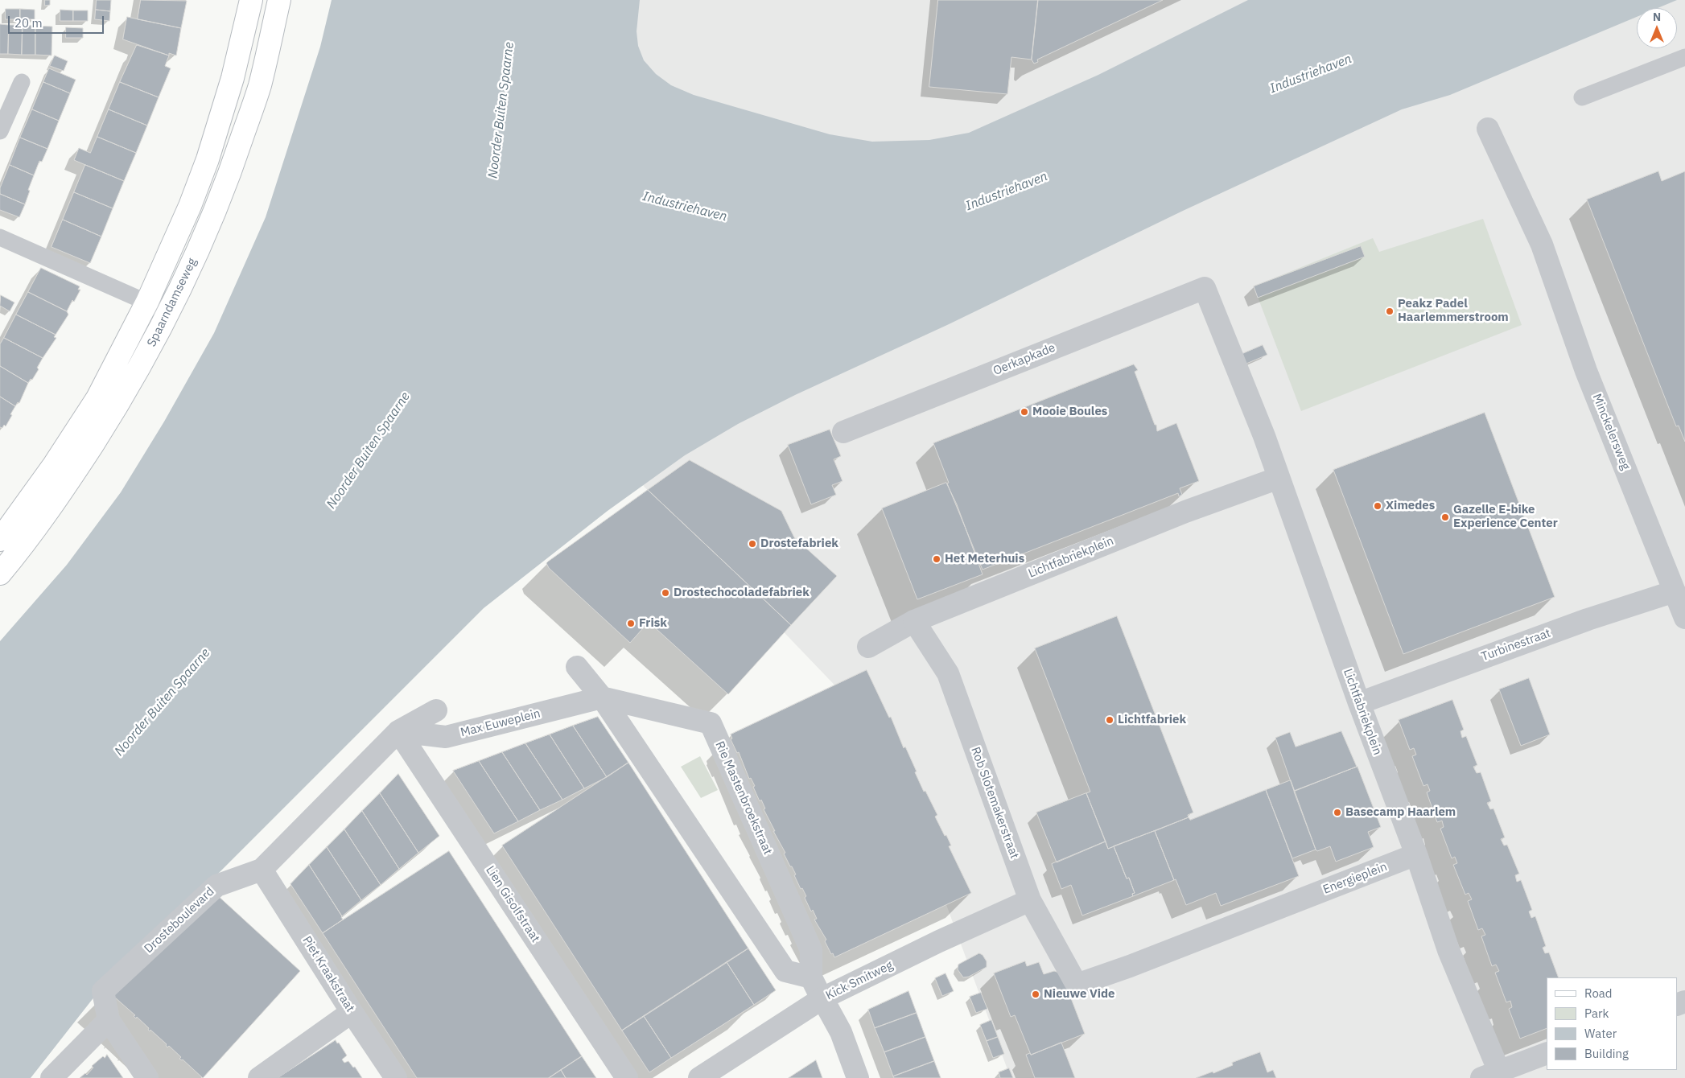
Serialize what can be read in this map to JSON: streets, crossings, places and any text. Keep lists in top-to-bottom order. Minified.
{"streets":{"main road":["Spaarndamseweg"],"street":["Oerkapkade","Minckelersweg","Lichtfabriekplein","Turbinestraat","Max Euweplein","Rie Mastenbroekstraat","Rob Slotemakerstraat","Energieplein","Lien Gisolfstraat","Drosteboulevard","Piet Kraakstraat","Kick Smitweg"]},"crossings":[["Oerkapkade","Lichtfabriekplein"],["Minckelersweg","Turbinestraat"],["Lichtfabriekplein","Turbinestraat"],["Lichtfabriekplein","Rob Slotemakerstraat"],["Lichtfabriekplein","Energieplein"],["Max Euweplein","Rie Mastenbroekstraat"],["Max Euweplein","Lien Gisolfstraat"],["Max Euweplein","Drosteboulevard"],["Rie Mastenbroekstraat","Kick Smitweg"],["Rob Slotemakerstraat","Energieplein"],["Rob Slotemakerstraat","Kick Smitweg"],["Lien Gisolfstraat","Drosteboulevard"],["Drosteboulevard","Piet Kraakstraat"]],"water":["Industriehaven","Noorder Buiten Spaarne"],"places":["Peakz Padel Haarlemmerstroom","Mooie Boules","Ximedes","Gazelle E-bike Experience Center","Drostefabriek","Het Meterhuis","Drostechocoladefabriek","Frisk","Lichtfabriek","Basecamp Haarlem","Nieuwe Vide"],"legend":["Road","Park","Water","Building"],"scale_bar":"20 m","north":"top"}
